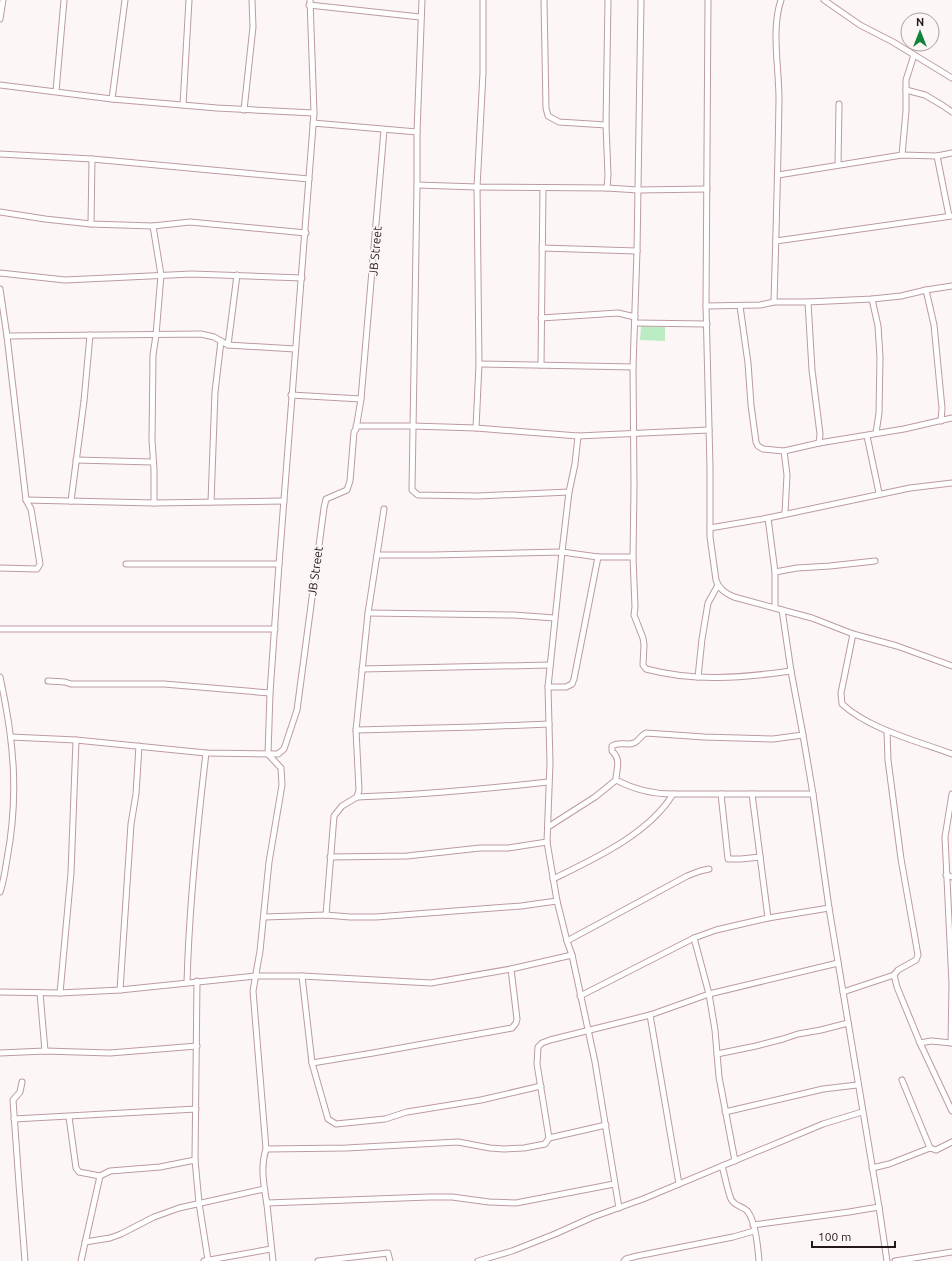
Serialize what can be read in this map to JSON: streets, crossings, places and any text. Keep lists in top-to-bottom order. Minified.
{"streets":{"street":["JB Street"]},"scale_bar":"100 m","north":"top"}
